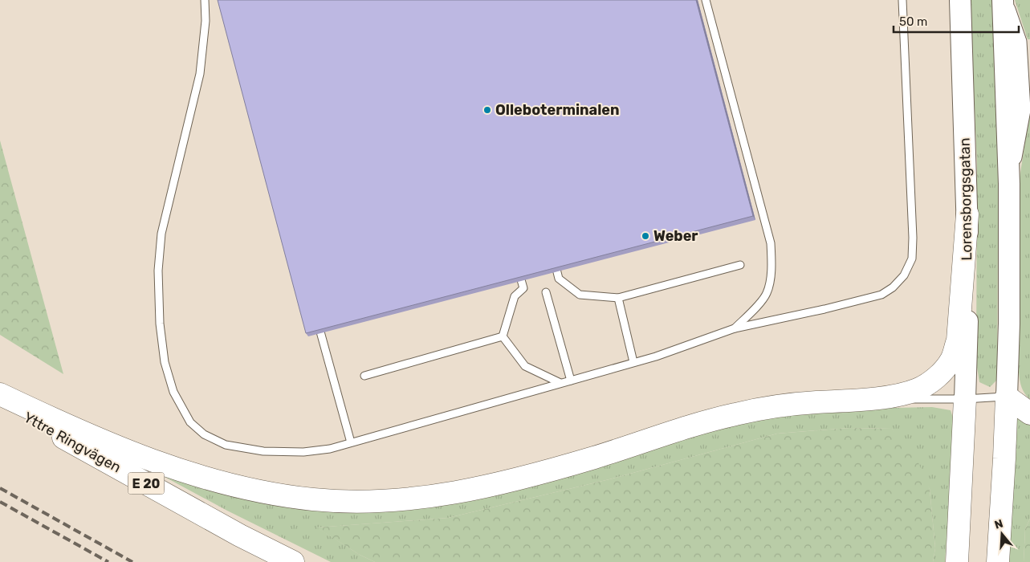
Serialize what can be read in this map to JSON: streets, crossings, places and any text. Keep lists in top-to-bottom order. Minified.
{"streets":{"highway":["Yttre Ringvägen","E 20"],"main road":["Lorensborgsgatan"]},"places":["Olleboterminalen","Weber"],"scale_bar":"50 m","north":"top"}
